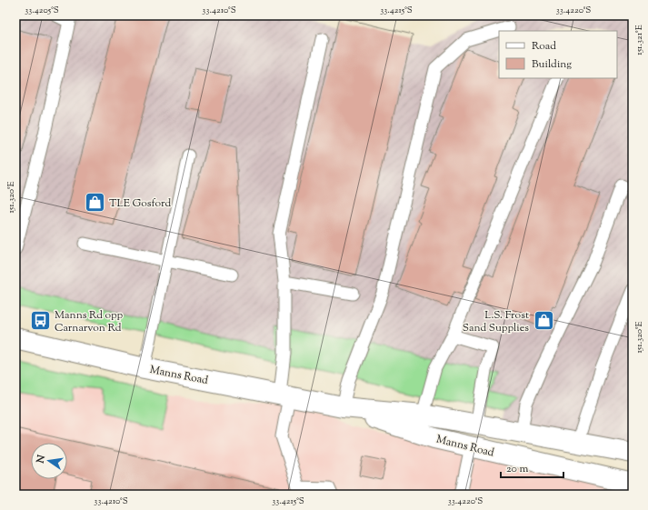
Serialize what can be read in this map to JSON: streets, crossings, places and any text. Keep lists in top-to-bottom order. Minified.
{"streets":{"main road":["Manns Road"]},"places":{"shop":["TLE Gosford","L.S. Frost Sand Supplies"],"bus stop":["Manns Rd opp Carnarvon Rd"]},"legend":["Road","Building"],"scale_bar":"20 m","north":"left","coordinates":["33.4205°S","33.4210°S","33.4215°S","33.4220°S","151.321°E","151.320°E"]}
